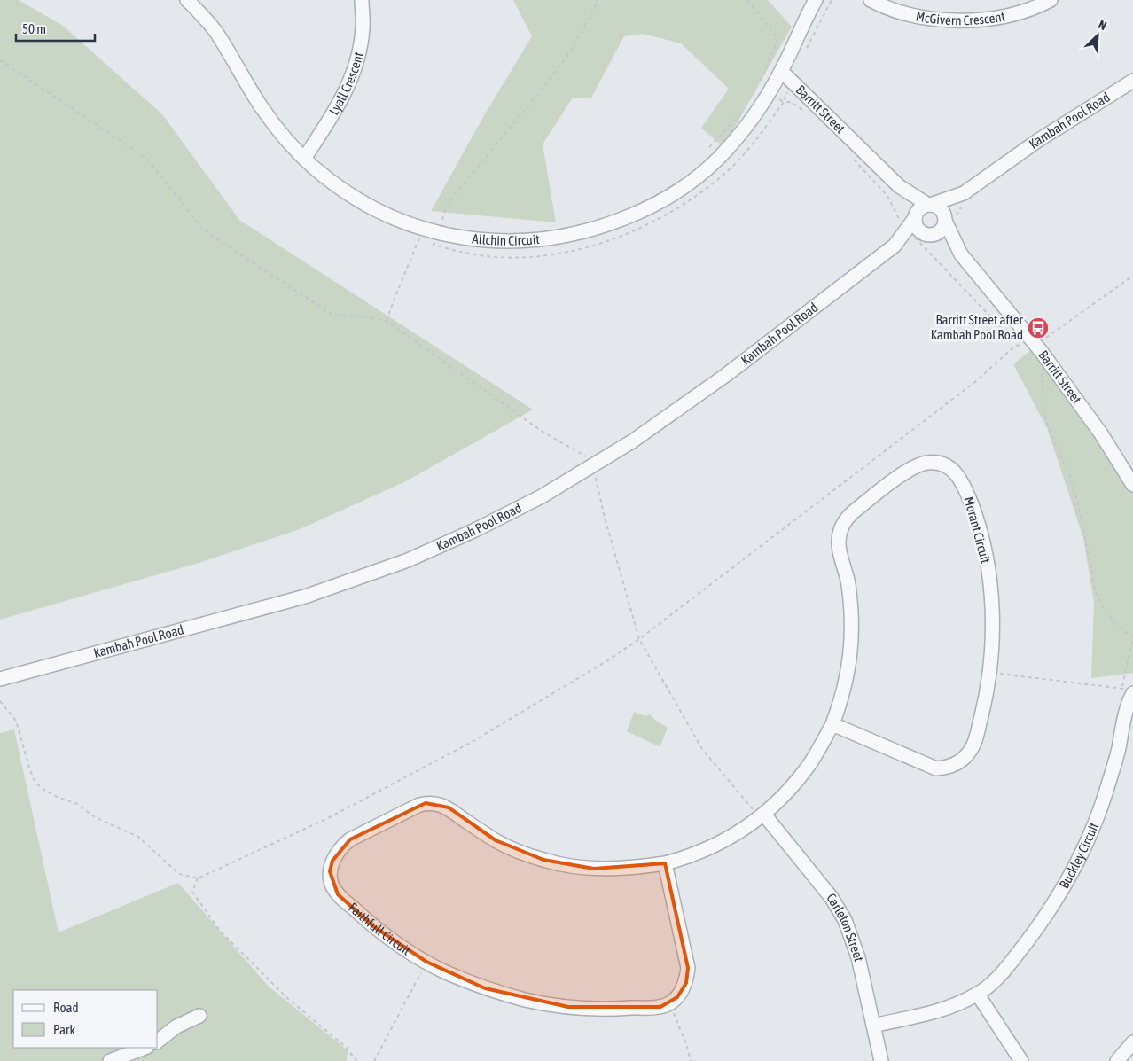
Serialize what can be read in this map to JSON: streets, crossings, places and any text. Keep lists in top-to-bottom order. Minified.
{"streets":{"street":["McGivern Crescent","Lyall Crescent","Barritt Street","Kambah Pool Road","Allchin Circuit","Morant Circuit","Buckley Circuit","Faithfull Circuit","Carleton Street"]},"crossings":[["Lyall Crescent","Allchin Circuit"],["Barritt Street","Kambah Pool Road"],["Barritt Street","Allchin Circuit"],["Morant Circuit","Faithfull Circuit"],["Morant Circuit","Carleton Street"],["Buckley Circuit","Carleton Street"],["Faithfull Circuit","Carleton Street"]],"places":{"bus stop":["Barritt Street after Kambah Pool Road"]},"legend":["Road","Park"],"scale_bar":"50 m","north":"top right"}
